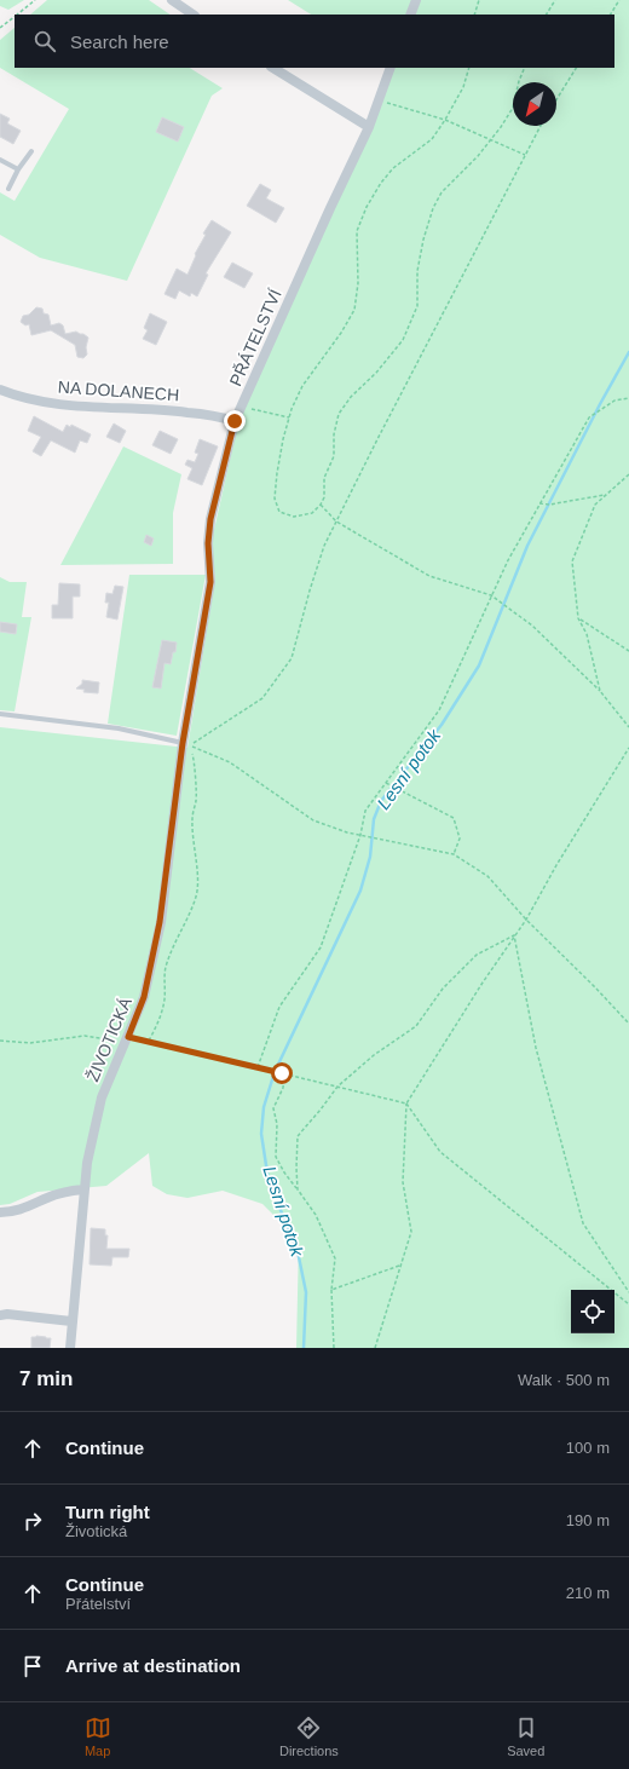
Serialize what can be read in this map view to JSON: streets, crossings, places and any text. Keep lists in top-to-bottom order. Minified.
{"streets":{"street":["PŘÁTELSTVÍ","NA DOLANECH","ŽIVOTICKÁ"]},"crossings":[["PŘÁTELSTVÍ","NA DOLANECH"],["PŘÁTELSTVÍ","ŽIVOTICKÁ"]],"water":["Lesní potok"],"north":"bottom left","page":{"search":"Search here","heading":["7 min","Walk · 500 m"],"list":[["Continue","100 m"],["Turn right","Životická","190 m"],["Continue","Přátelství","210 m"],"Arrive at destination"],"nav":["Map","Directions","Saved"]}}
